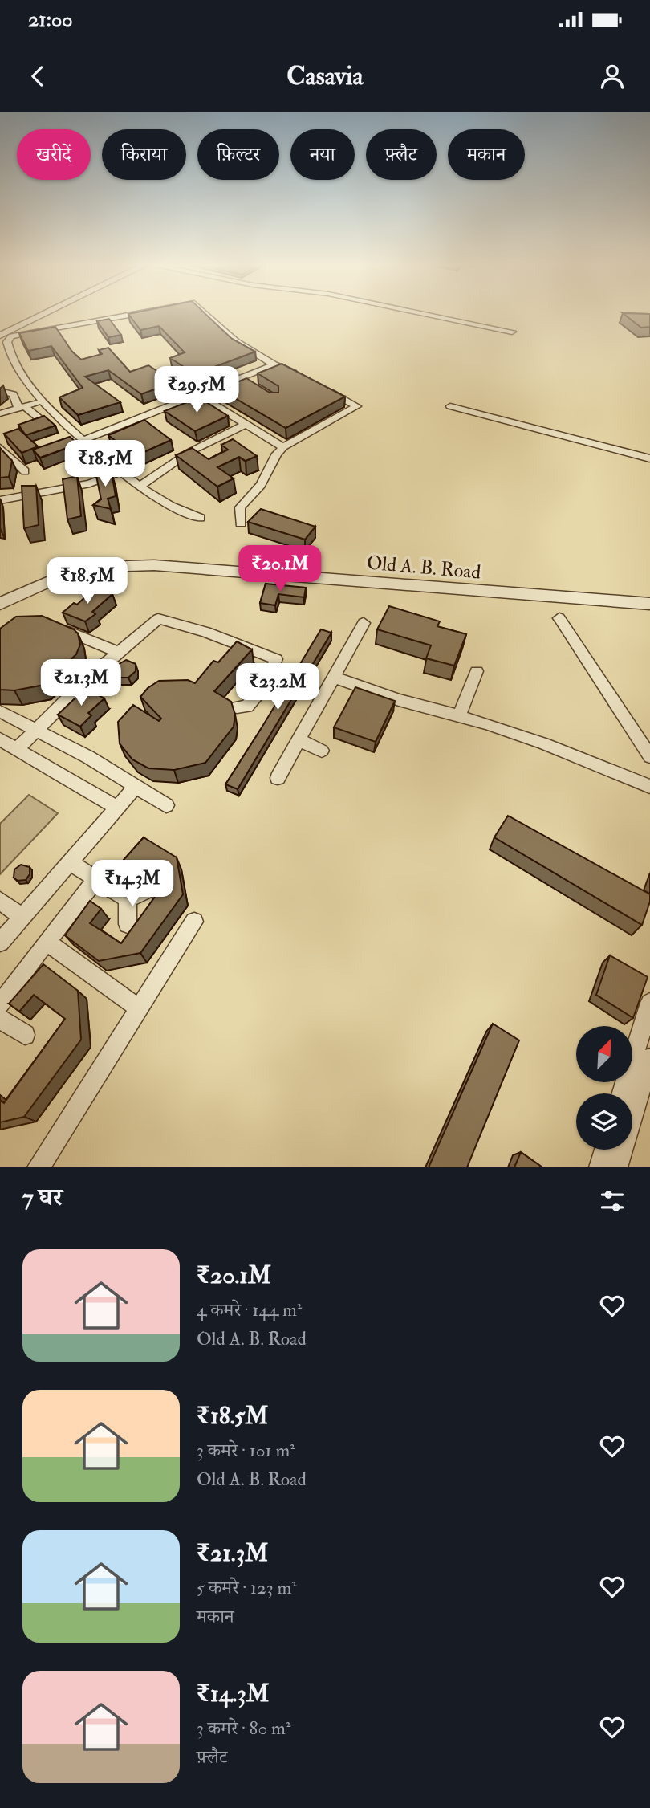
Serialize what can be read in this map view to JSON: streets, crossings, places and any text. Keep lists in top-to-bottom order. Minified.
{"streets":{"street":["Old A. B. Road"]},"north":"top right","page":{"status":"21:00","header":"Casavia","chip":["खरीदें","किराया","फ़िल्टर","नया","फ़्लैट","मकान"],"price":["₹29.5M","₹18.5M","₹20.1M","₹18.5M","₹21.3M","₹23.2M","₹14.3M"],"heading":"7 घर","list":[{"name":"₹20.1M","note":"4 कमरे · 144 m² · Old A. B. Road"},{"name":"₹18.5M","note":"3 कमरे · 101 m² · Old A. B. Road"},{"name":"₹21.3M","note":"5 कमरे · 123 m² · मकान"},{"name":"₹14.3M","note":"3 कमरे · 80 m² · फ़्लैट"}]}}
